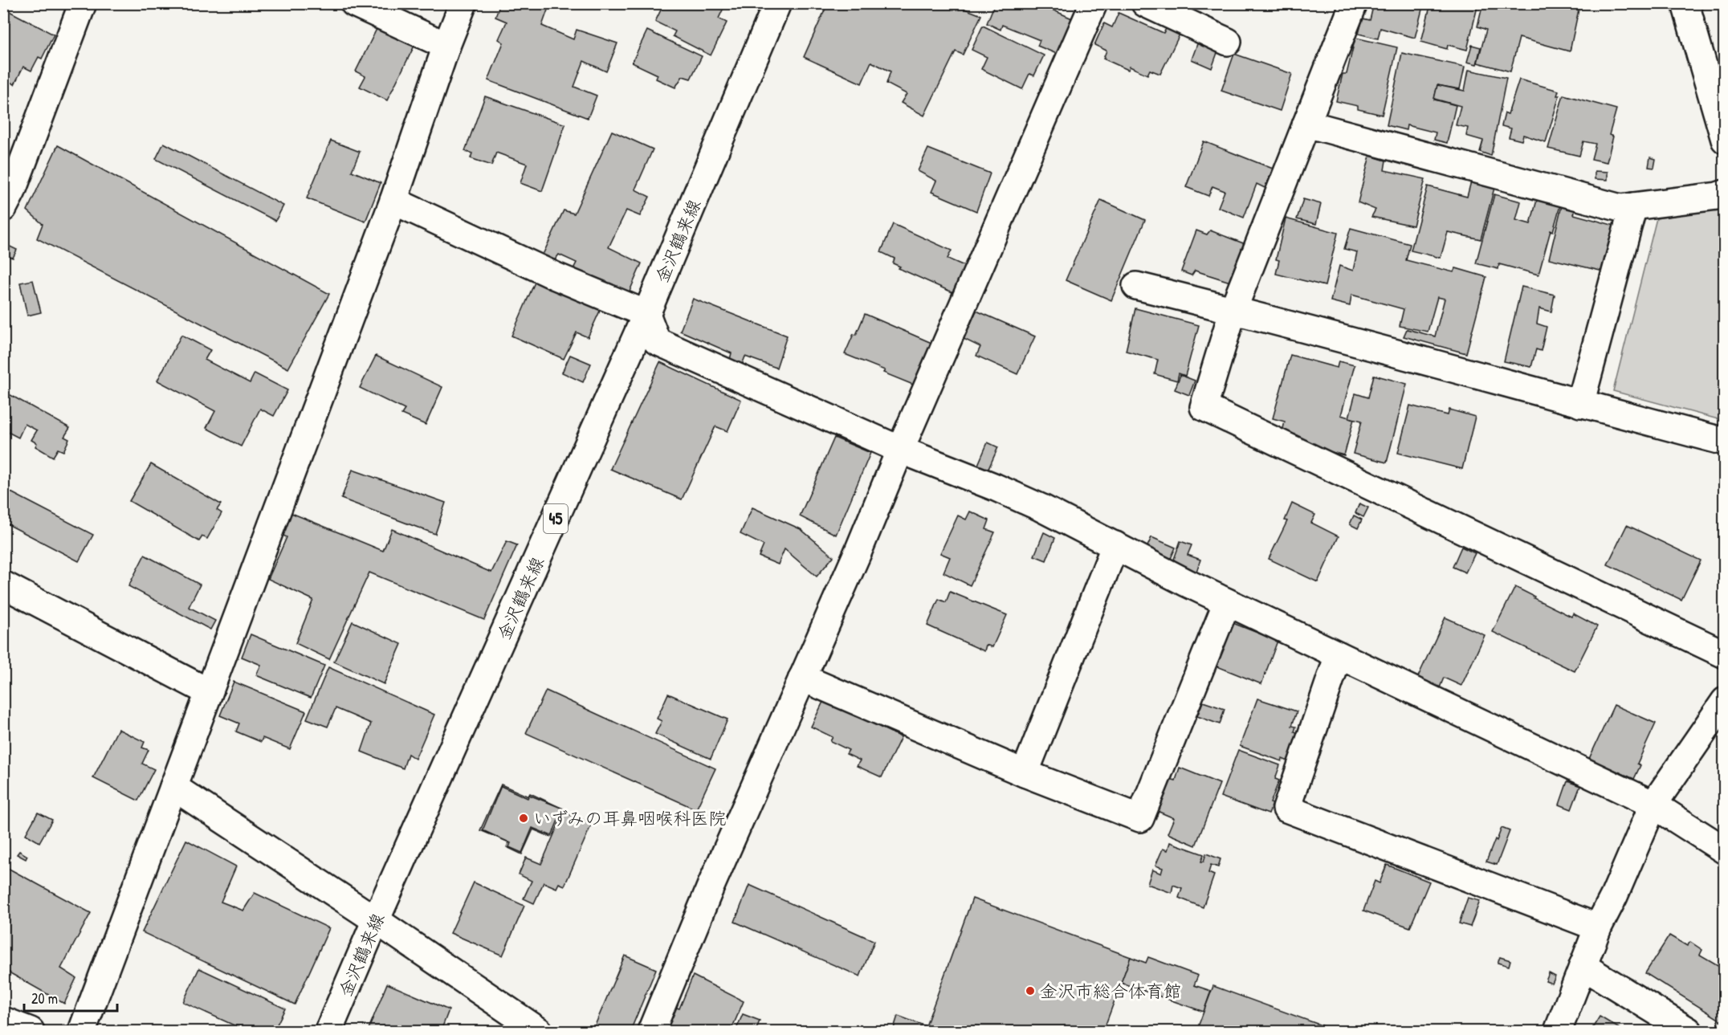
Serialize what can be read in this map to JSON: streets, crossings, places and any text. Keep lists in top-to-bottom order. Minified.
{"streets":{"street":["金沢鶴来線","45"]},"places":["いずみの耳鼻咽喉科医院","金沢市総合体育館"],"scale_bar":"20 m"}
